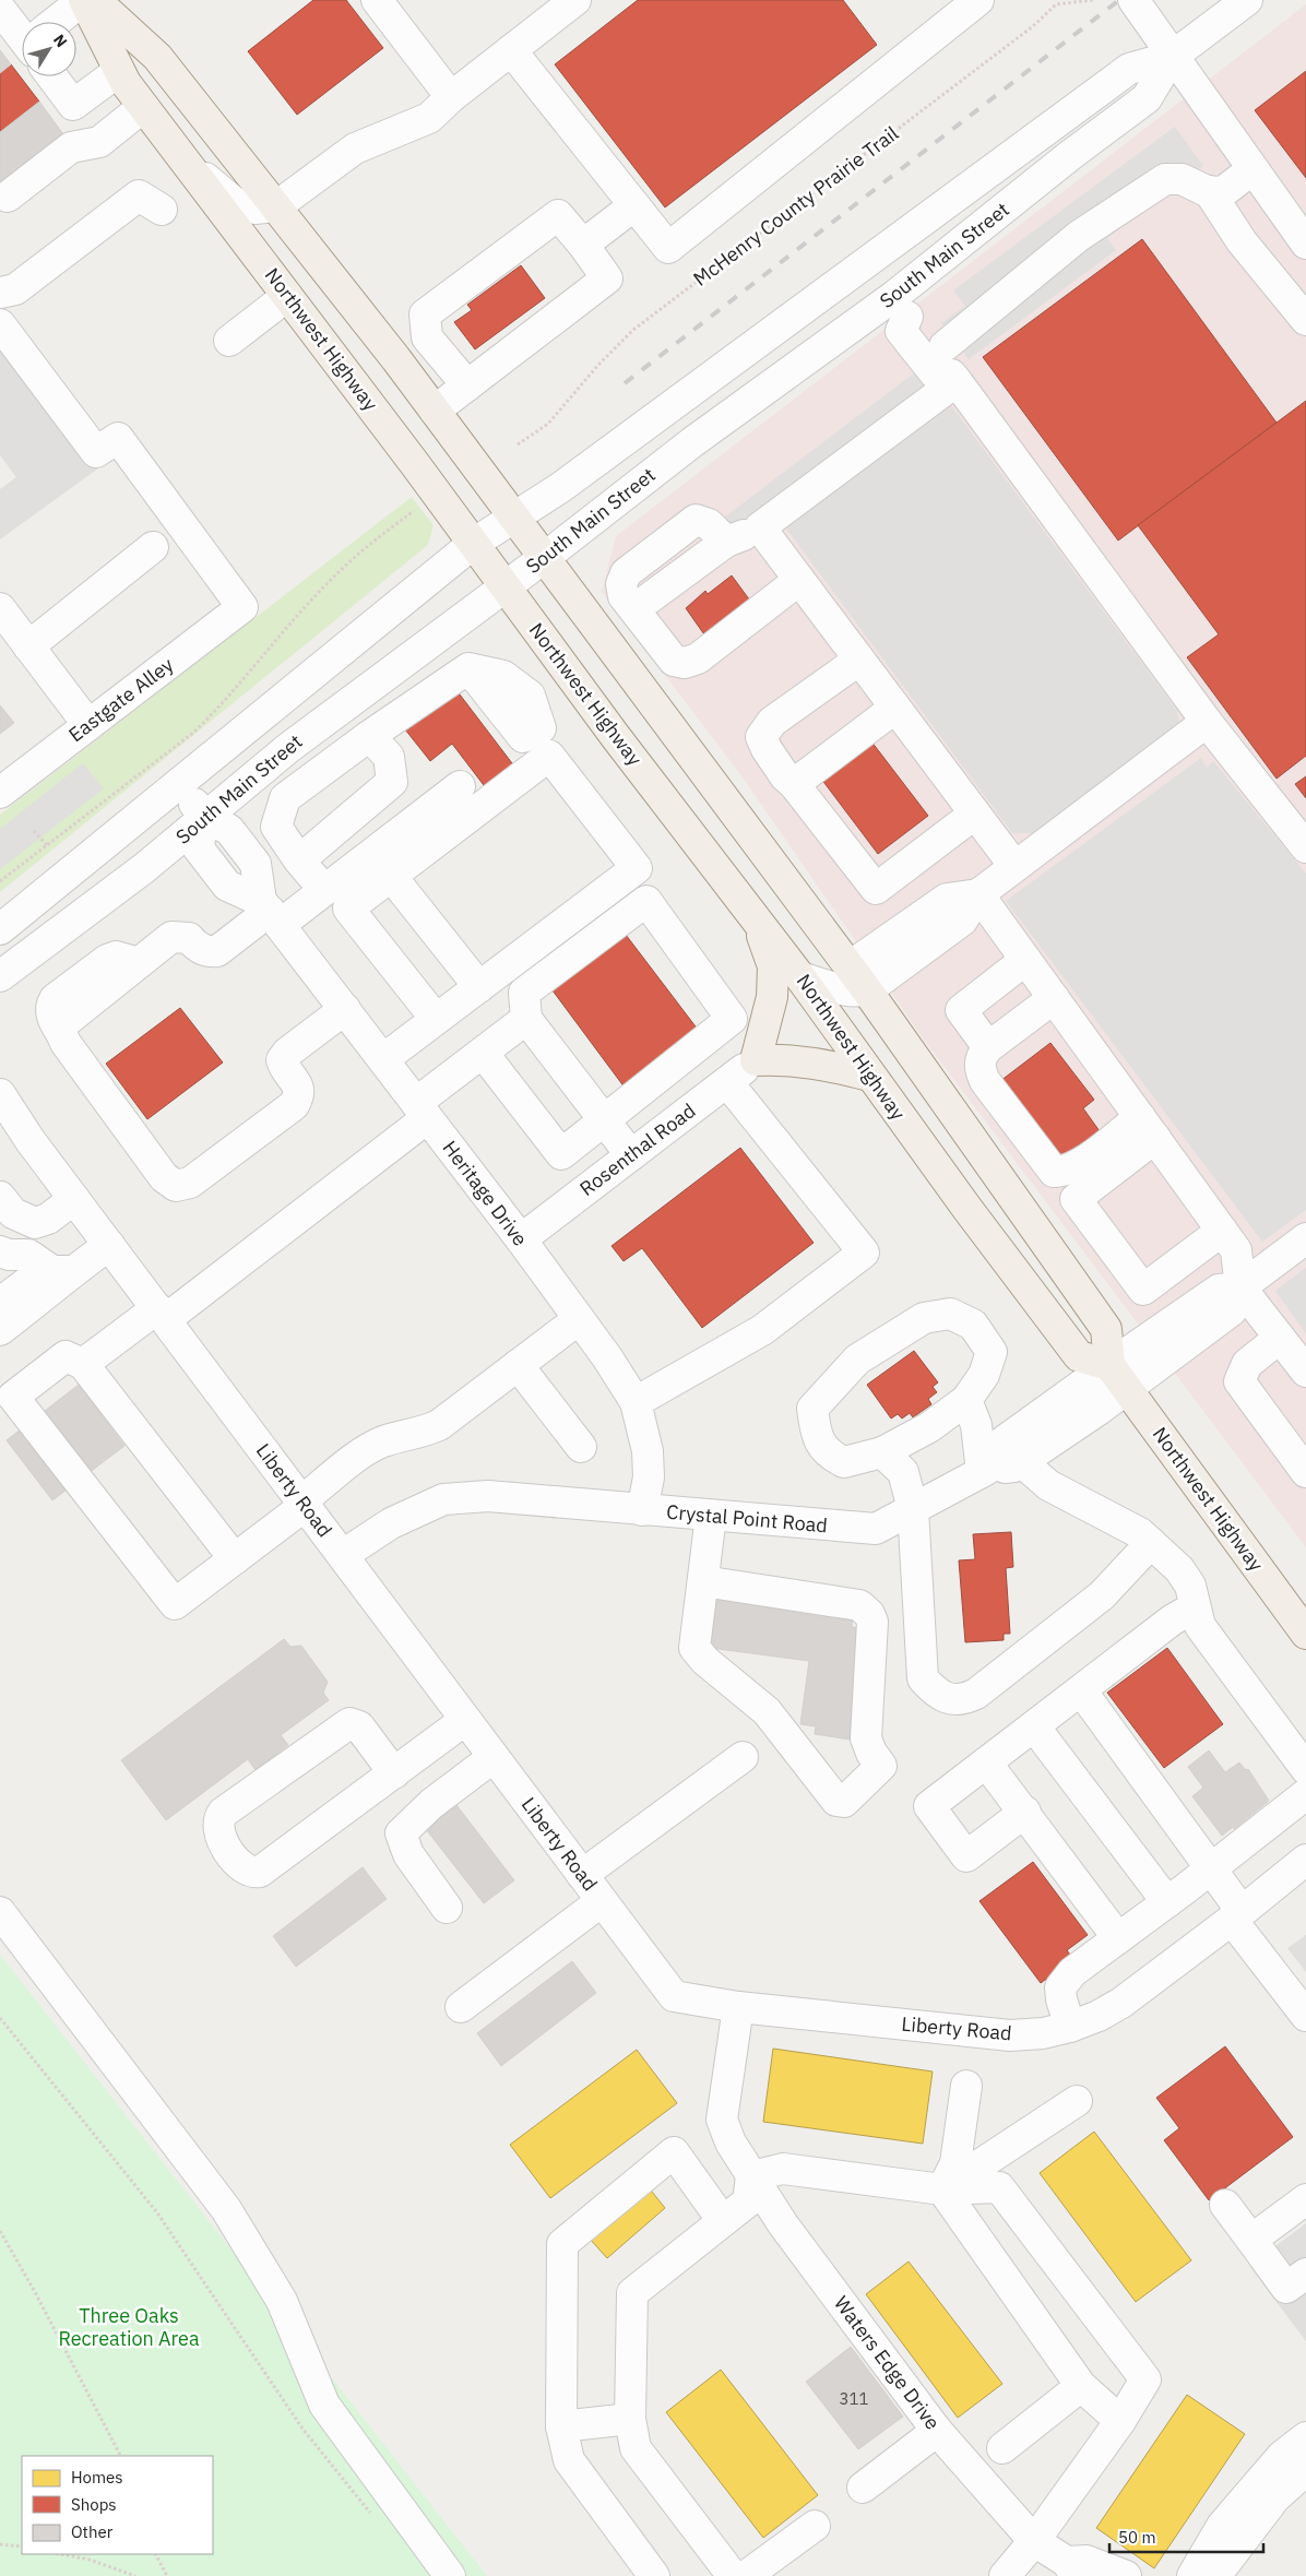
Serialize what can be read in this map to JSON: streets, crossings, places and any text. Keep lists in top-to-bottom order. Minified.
{"streets":{"main road":["Northwest Highway"],"street":["South Main Street","Eastgate Alley","Rosenthal Road","Heritage Drive","Liberty Road","Crystal Point Road","Waters Edge Drive"],"path":["McHenry County Prairie Trail"]},"crossings":[["South Main Street","Northwest Highway"],["South Main Street","Heritage Drive"],["Northwest Highway","Crystal Point Road"],["Rosenthal Road","Heritage Drive"],["Heritage Drive","Crystal Point Road"],["Liberty Road","Crystal Point Road"],["Liberty Road","Waters Edge Drive"]],"parks":["Three Oaks Recreation Area"],"house_numbers":["311"],"legend":["Homes","Shops","Other"],"scale_bar":"50 m","north":"top right"}
